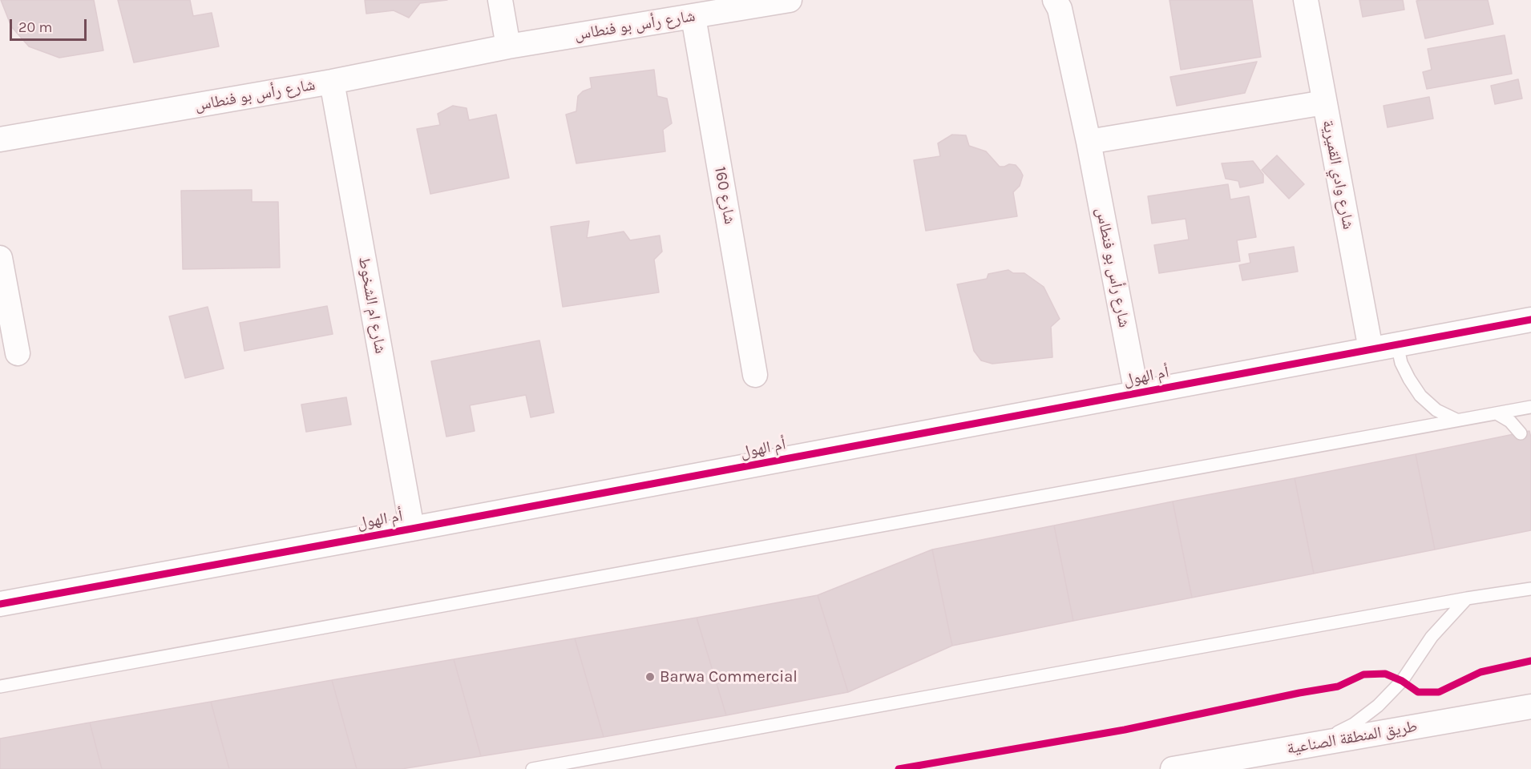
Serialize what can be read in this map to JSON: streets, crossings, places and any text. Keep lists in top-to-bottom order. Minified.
{"streets":{"street":["شارع رأس بو فنطاس","شارع وادي القميرية","شارع 160","شارع ام الشخوط","أم الهول","طريق المنطقة الصناعية"]},"crossings":[["شارع رأس بو فنطاس","شارع 160"],["شارع رأس بو فنطاس","شارع ام الشخوط"],["شارع رأس بو فنطاس","أم الهول"],["شارع وادي القميرية","أم الهول"],["شارع ام الشخوط","أم الهول"]],"places":["Barwa Commercial"],"scale_bar":"20 m"}
